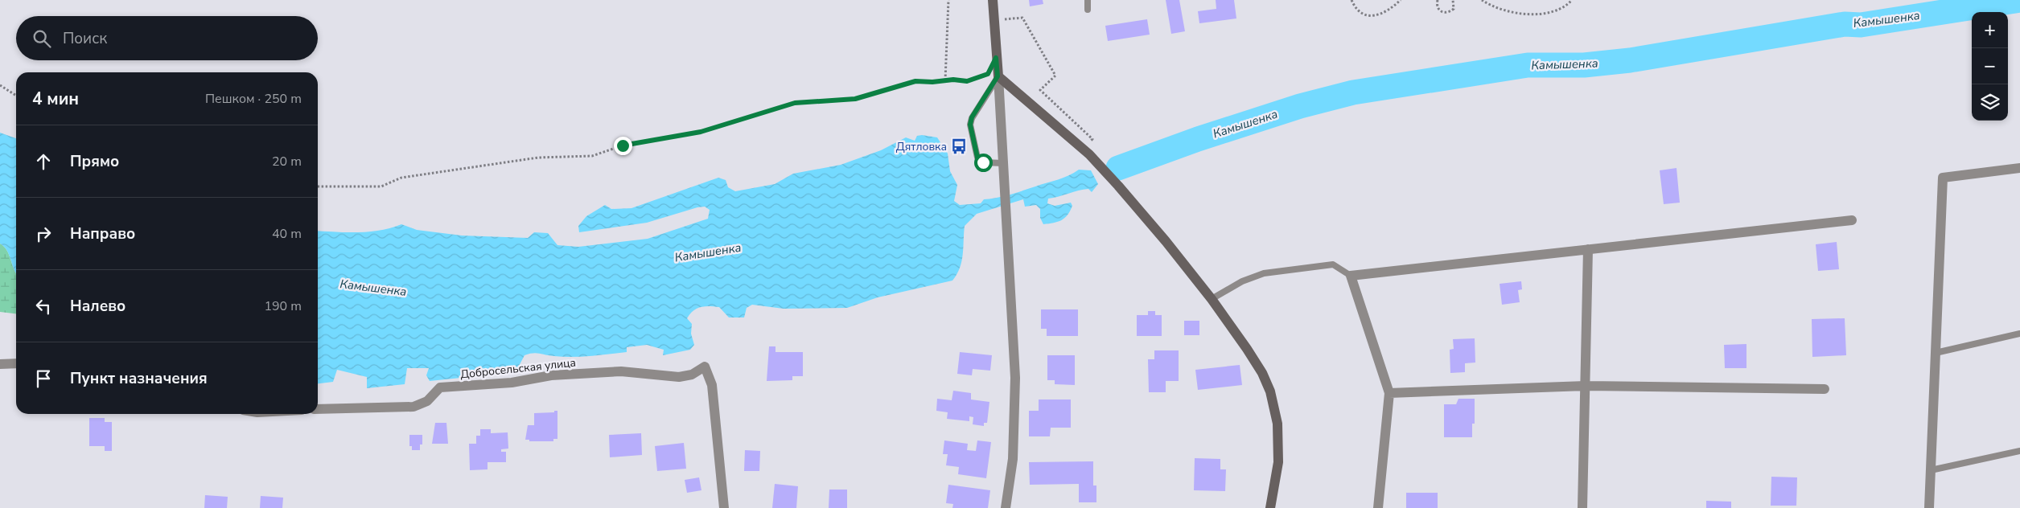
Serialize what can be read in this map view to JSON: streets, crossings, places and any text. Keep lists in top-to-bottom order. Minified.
{"streets":{"street":["Добросельская улица"]},"water":["Камышенка"],"places":{"bus stop":["Дятловка"]},"page":{"map_buttons":["+","−"],"search":"Поиск","heading":["4 мин","Пешком · 250 m"],"list":[["Прямо","20 m"],["Направо","40 m"],["Налево","190 m"],"Пункт назначения"]}}
